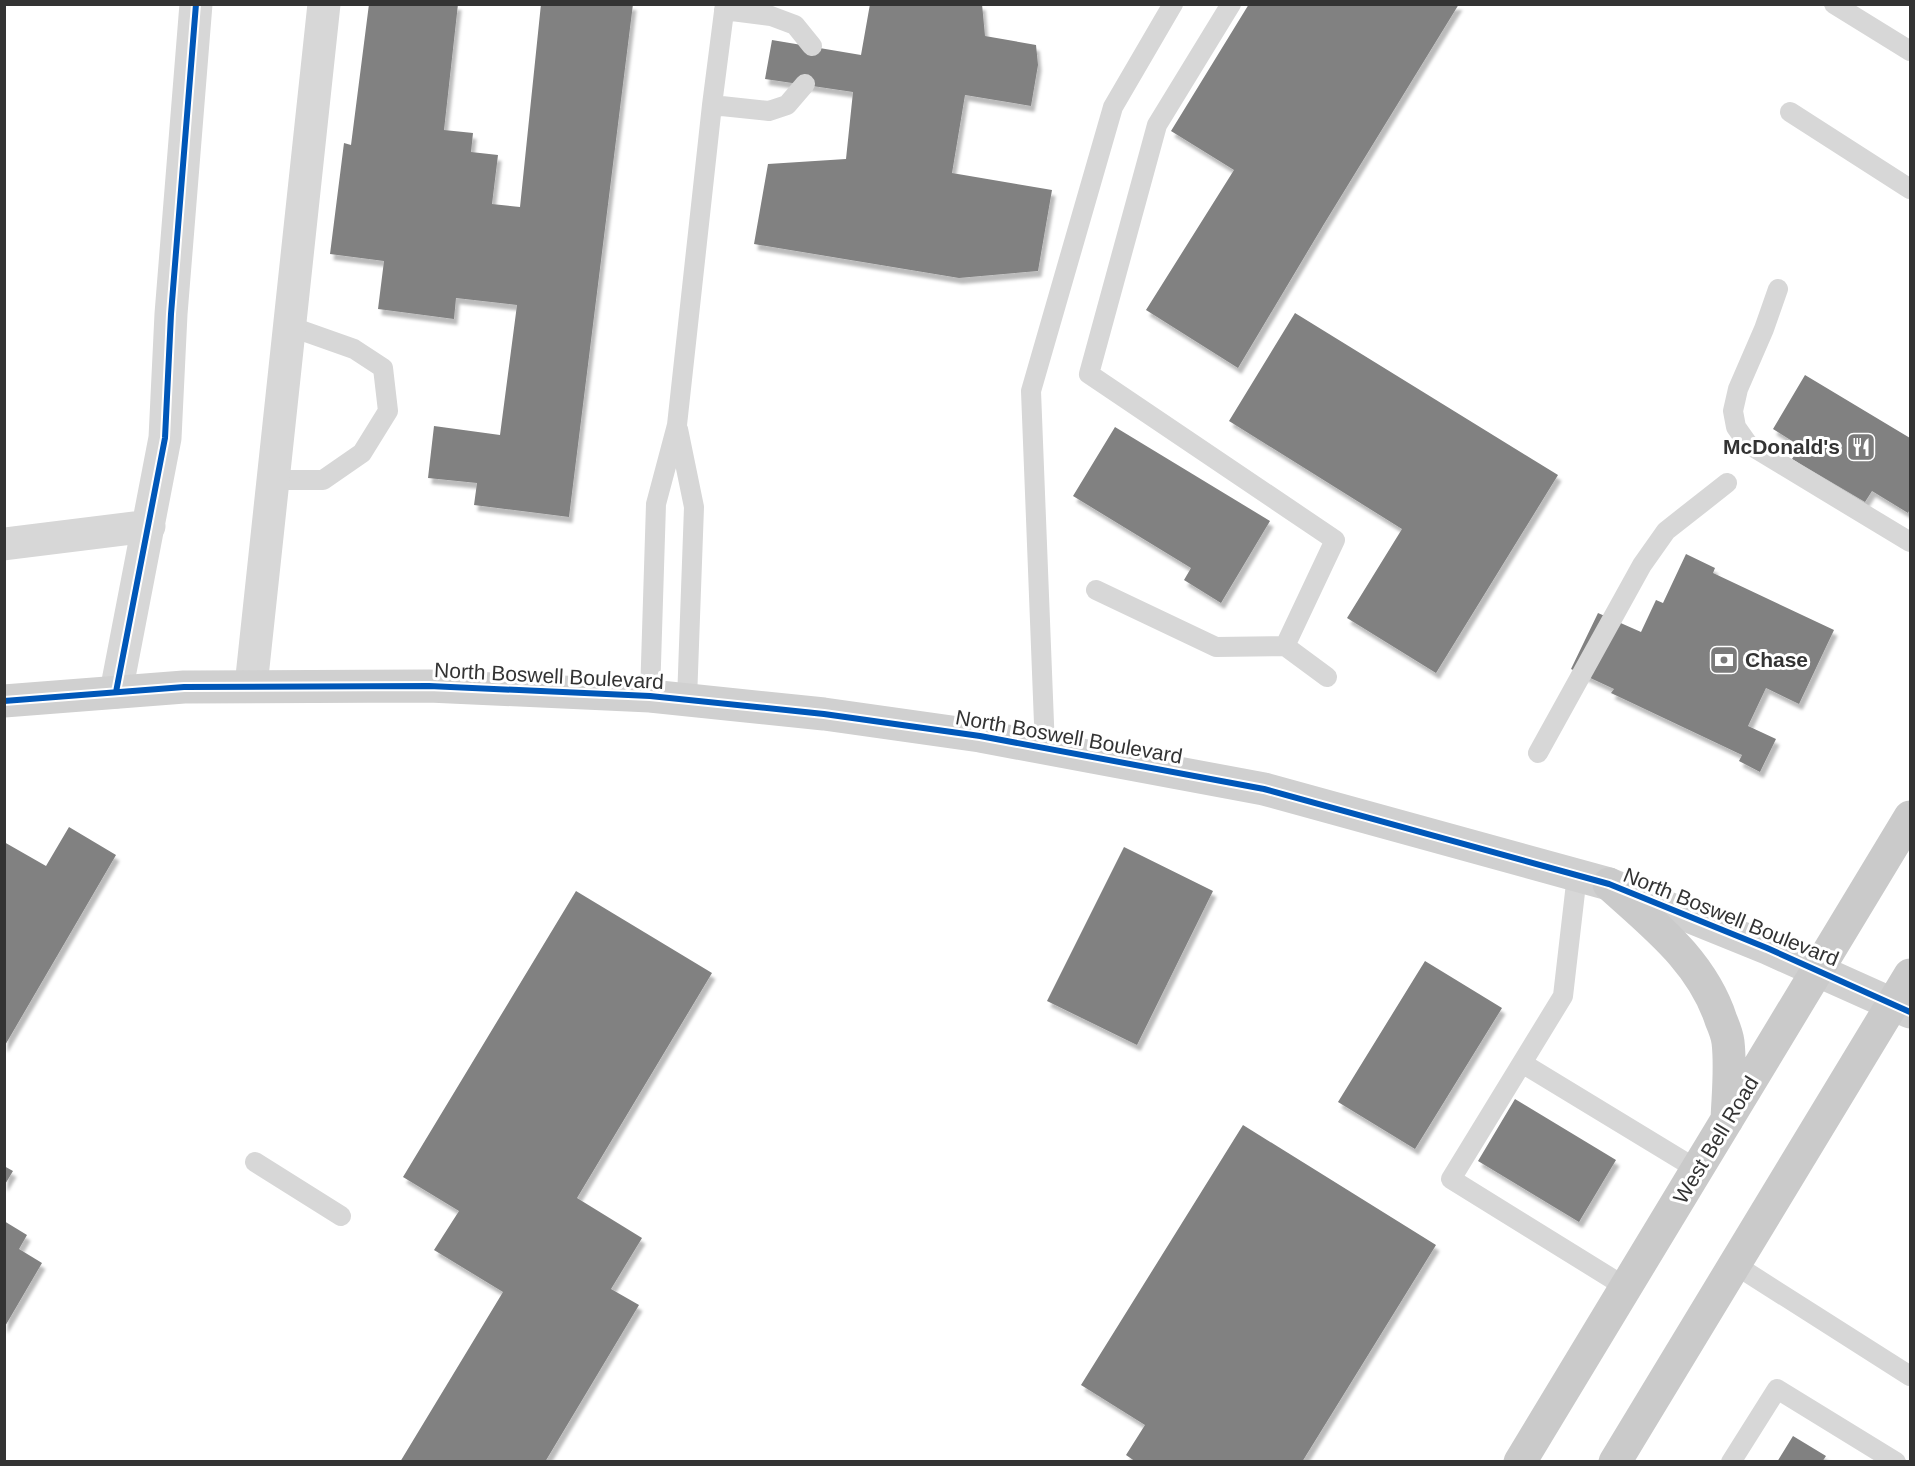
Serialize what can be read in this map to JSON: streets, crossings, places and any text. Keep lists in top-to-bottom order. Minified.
{"streets":{"main road":["West Bell Road"],"street":["North Boswell Boulevard"]},"crossings":[["North Boswell Boulevard","West Bell Road"]],"places":{"restaurant":["McDonald's"],"bank":["Chase"]}}
